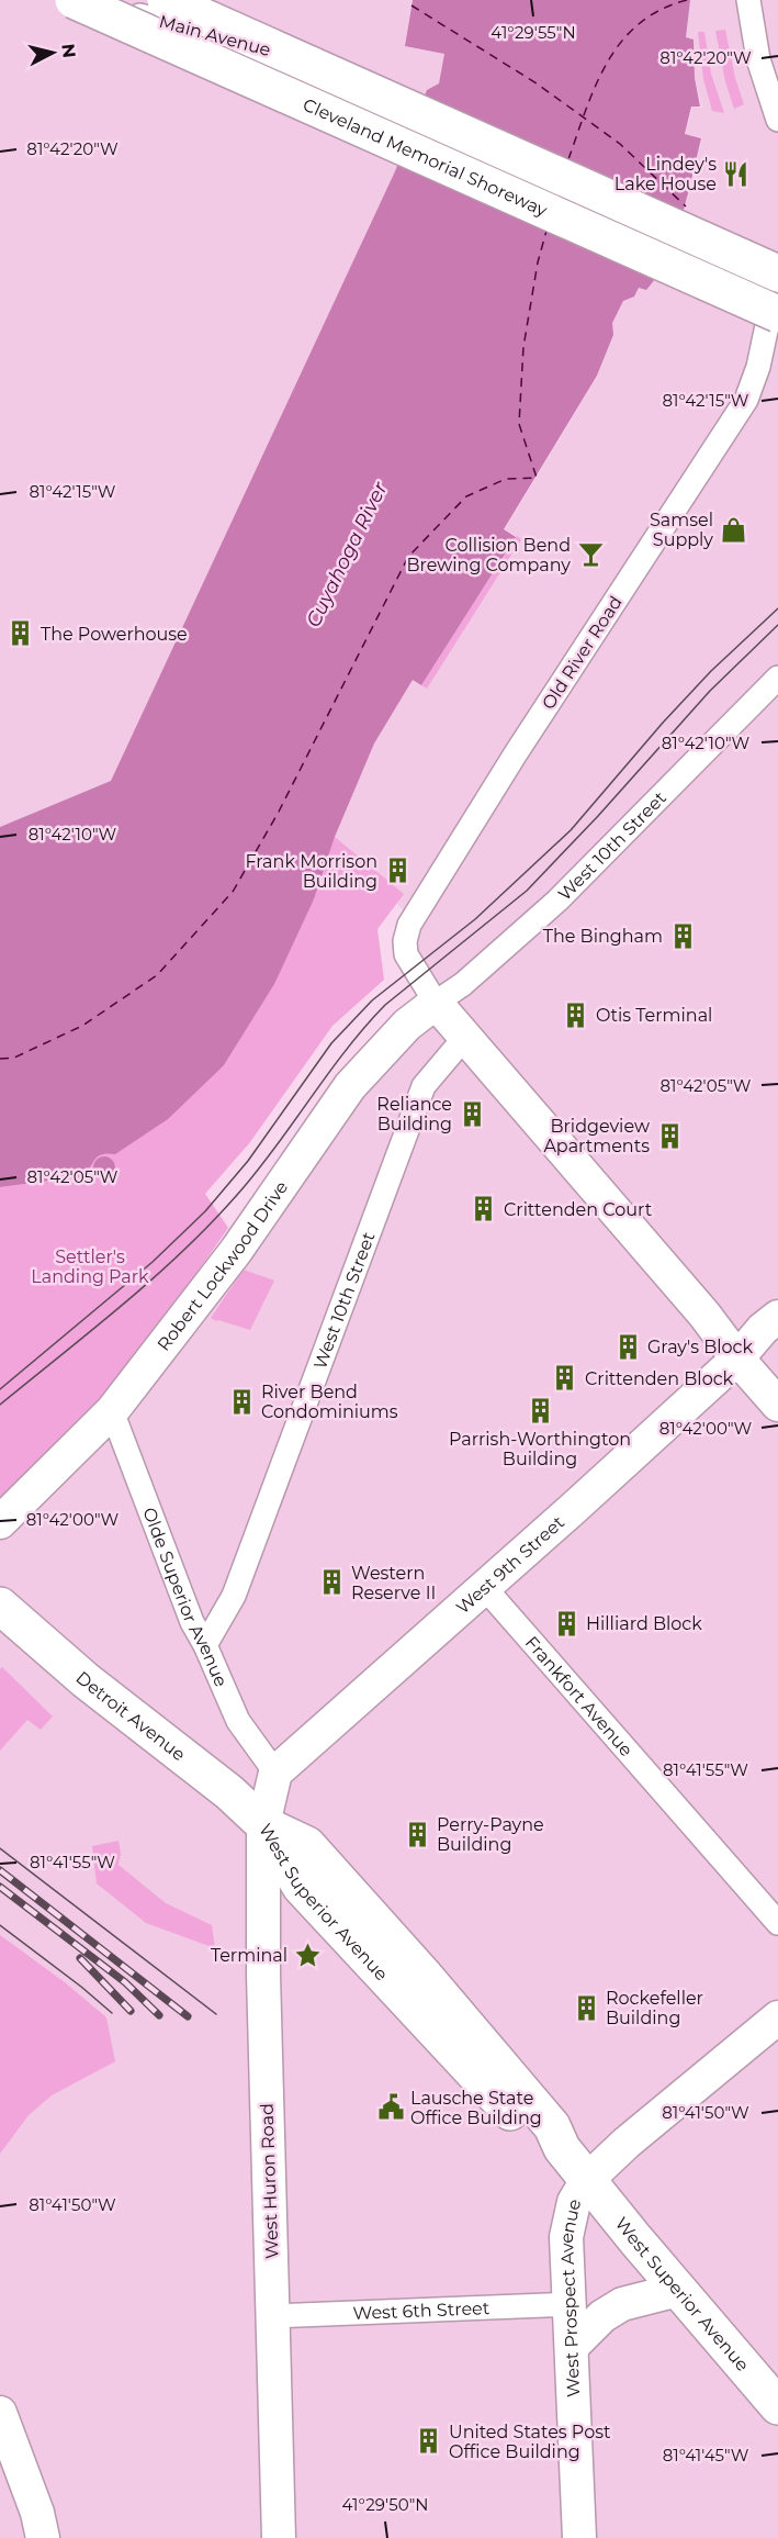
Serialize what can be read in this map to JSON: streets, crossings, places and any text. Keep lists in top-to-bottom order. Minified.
{"streets":{"main road":["Cleveland Memorial Shoreway","Detroit Avenue","West Superior Avenue"],"street":["Main Avenue","Old River Road","West 10th Street","Robert Lockwood Drive","West 9th Street","Olde Superior Avenue","Frankfort Avenue","West Huron Road","West Prospect Avenue","West 6th Street"]},"crossings":[["Cleveland Memorial Shoreway","Old River Road"],["Old River Road","West 10th Street"],["Old River Road","Robert Lockwood Drive"],["West 10th Street","Robert Lockwood Drive"],["West 10th Street","Olde Superior Avenue"],["Robert Lockwood Drive","Olde Superior Avenue"],["West 9th Street","Olde Superior Avenue"],["West 9th Street","Frankfort Avenue"],["Detroit Avenue","West Superior Avenue"],["Detroit Avenue","West Huron Road"],["West Superior Avenue","West Huron Road"],["West Superior Avenue","West Prospect Avenue"],["West Huron Road","West 6th Street"],["West Prospect Avenue","West 6th Street"]],"water":["Cuyahoga River"],"parks":["Settler's Landing Park"],"places":{"restaurant":["Lindey's Lake House"],"shop":["Samsel Supply"],"bar":["Collision Bend Brewing Company"],"building":["The Powerhouse","Frank Morrison Building","The Bingham","Otis Terminal","Reliance Building","Bridgeview Apartments","Crittenden Court","Gray's Block","Crittenden Block","River Bend Condominiums","Parrish-Worthington Building","Western Reserve II","Hilliard Block","Perry-Payne Building","Rockefeller Building","United States Post Office Building"],"place":["Terminal"],"public building":["Lausche State Office Building"]},"north":"right","coordinates":["41°29'55\"N","81°42'20\"W","81°42'15\"W","81°42'10\"W","81°42'05\"W","81°42'00\"W","81°41'55\"W","81°41'50\"W","81°41'45\"W","41°29'50\"N"]}
